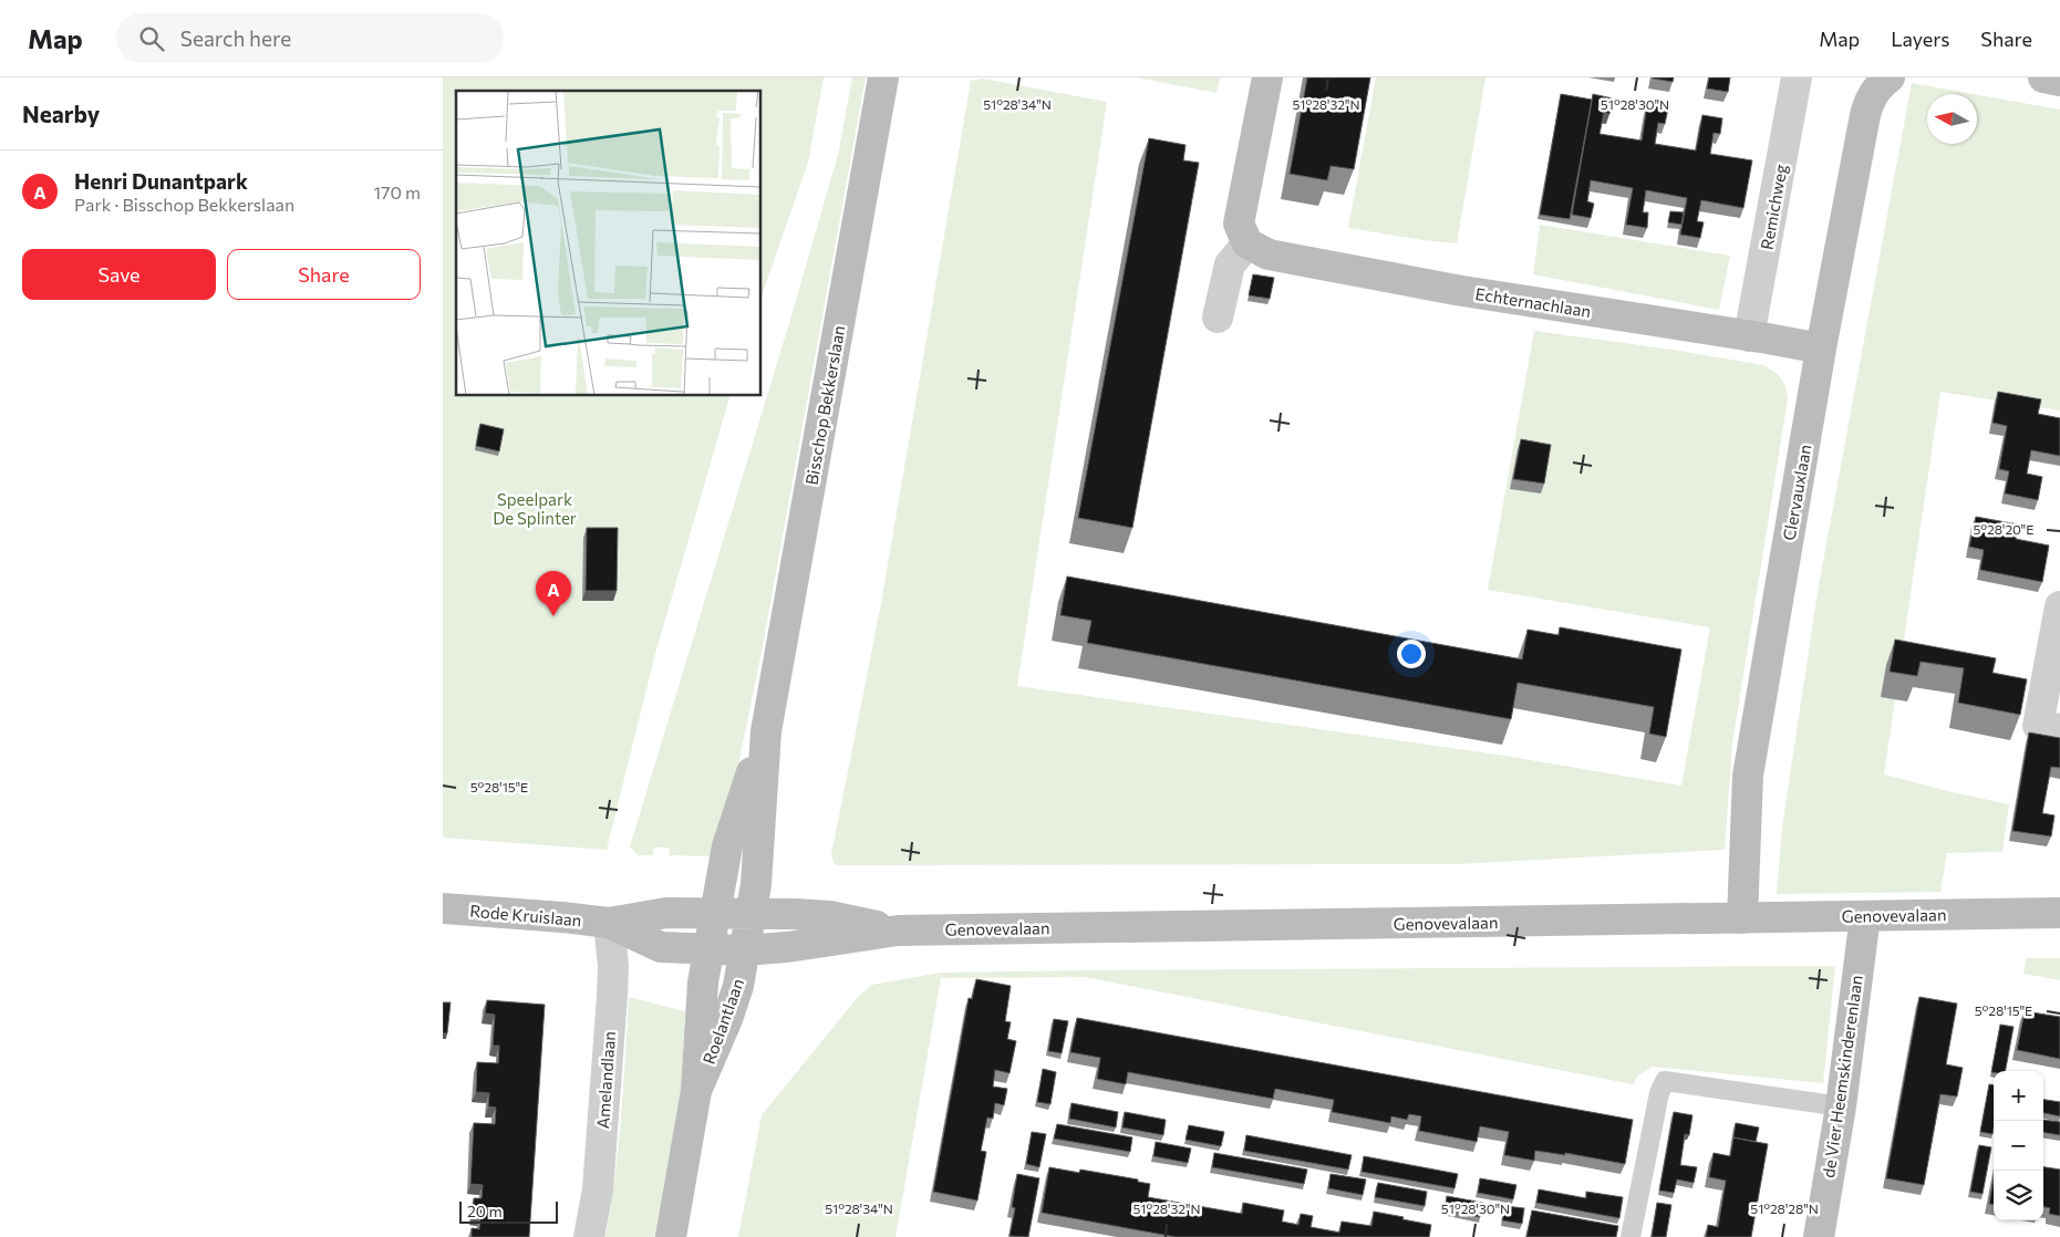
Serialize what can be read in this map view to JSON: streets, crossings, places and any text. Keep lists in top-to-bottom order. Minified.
{"streets":{"main road":["Echternachlaan","Bisschop Bekkerslaan","Clervauxlaan","Rode Kruislaan","Genovevalaan","Roelantlaan","de Vier Heemskinderenlaan"],"street":["Remichweg","Amelandlaan"]},"crossings":[["Remichweg","Echternachlaan"],["Echternachlaan","Clervauxlaan"],["Bisschop Bekkerslaan","Rode Kruislaan"],["Bisschop Bekkerslaan","Genovevalaan"],["Bisschop Bekkerslaan","Roelantlaan"],["Clervauxlaan","Genovevalaan"],["Rode Kruislaan","Genovevalaan"],["Rode Kruislaan","Roelantlaan"],["Rode Kruislaan","Amelandlaan"],["Genovevalaan","Roelantlaan"],["Genovevalaan","de Vier Heemskinderenlaan"]],"parks":["Speelpark De Splinter"],"scale_bar":"20 m","north":"left","page":{"header":"Map","search":"Search here","nav":["Map","Layers","Share"],"heading":"Nearby","list":[{"mark":"A","name":"Henri Dunantpark","note":"Park · Bisschop Bekkerslaan","value":"170 m"}],"buttons":["Save","Share"],"pins":"A","map_buttons":["+","−"],"scale":"20 m"},"coordinates":["51°28'34\"N","51°28'32\"N","51°28'30\"N","5°28'20\"E","5°28'15\"E","51°28'28\"N"]}
